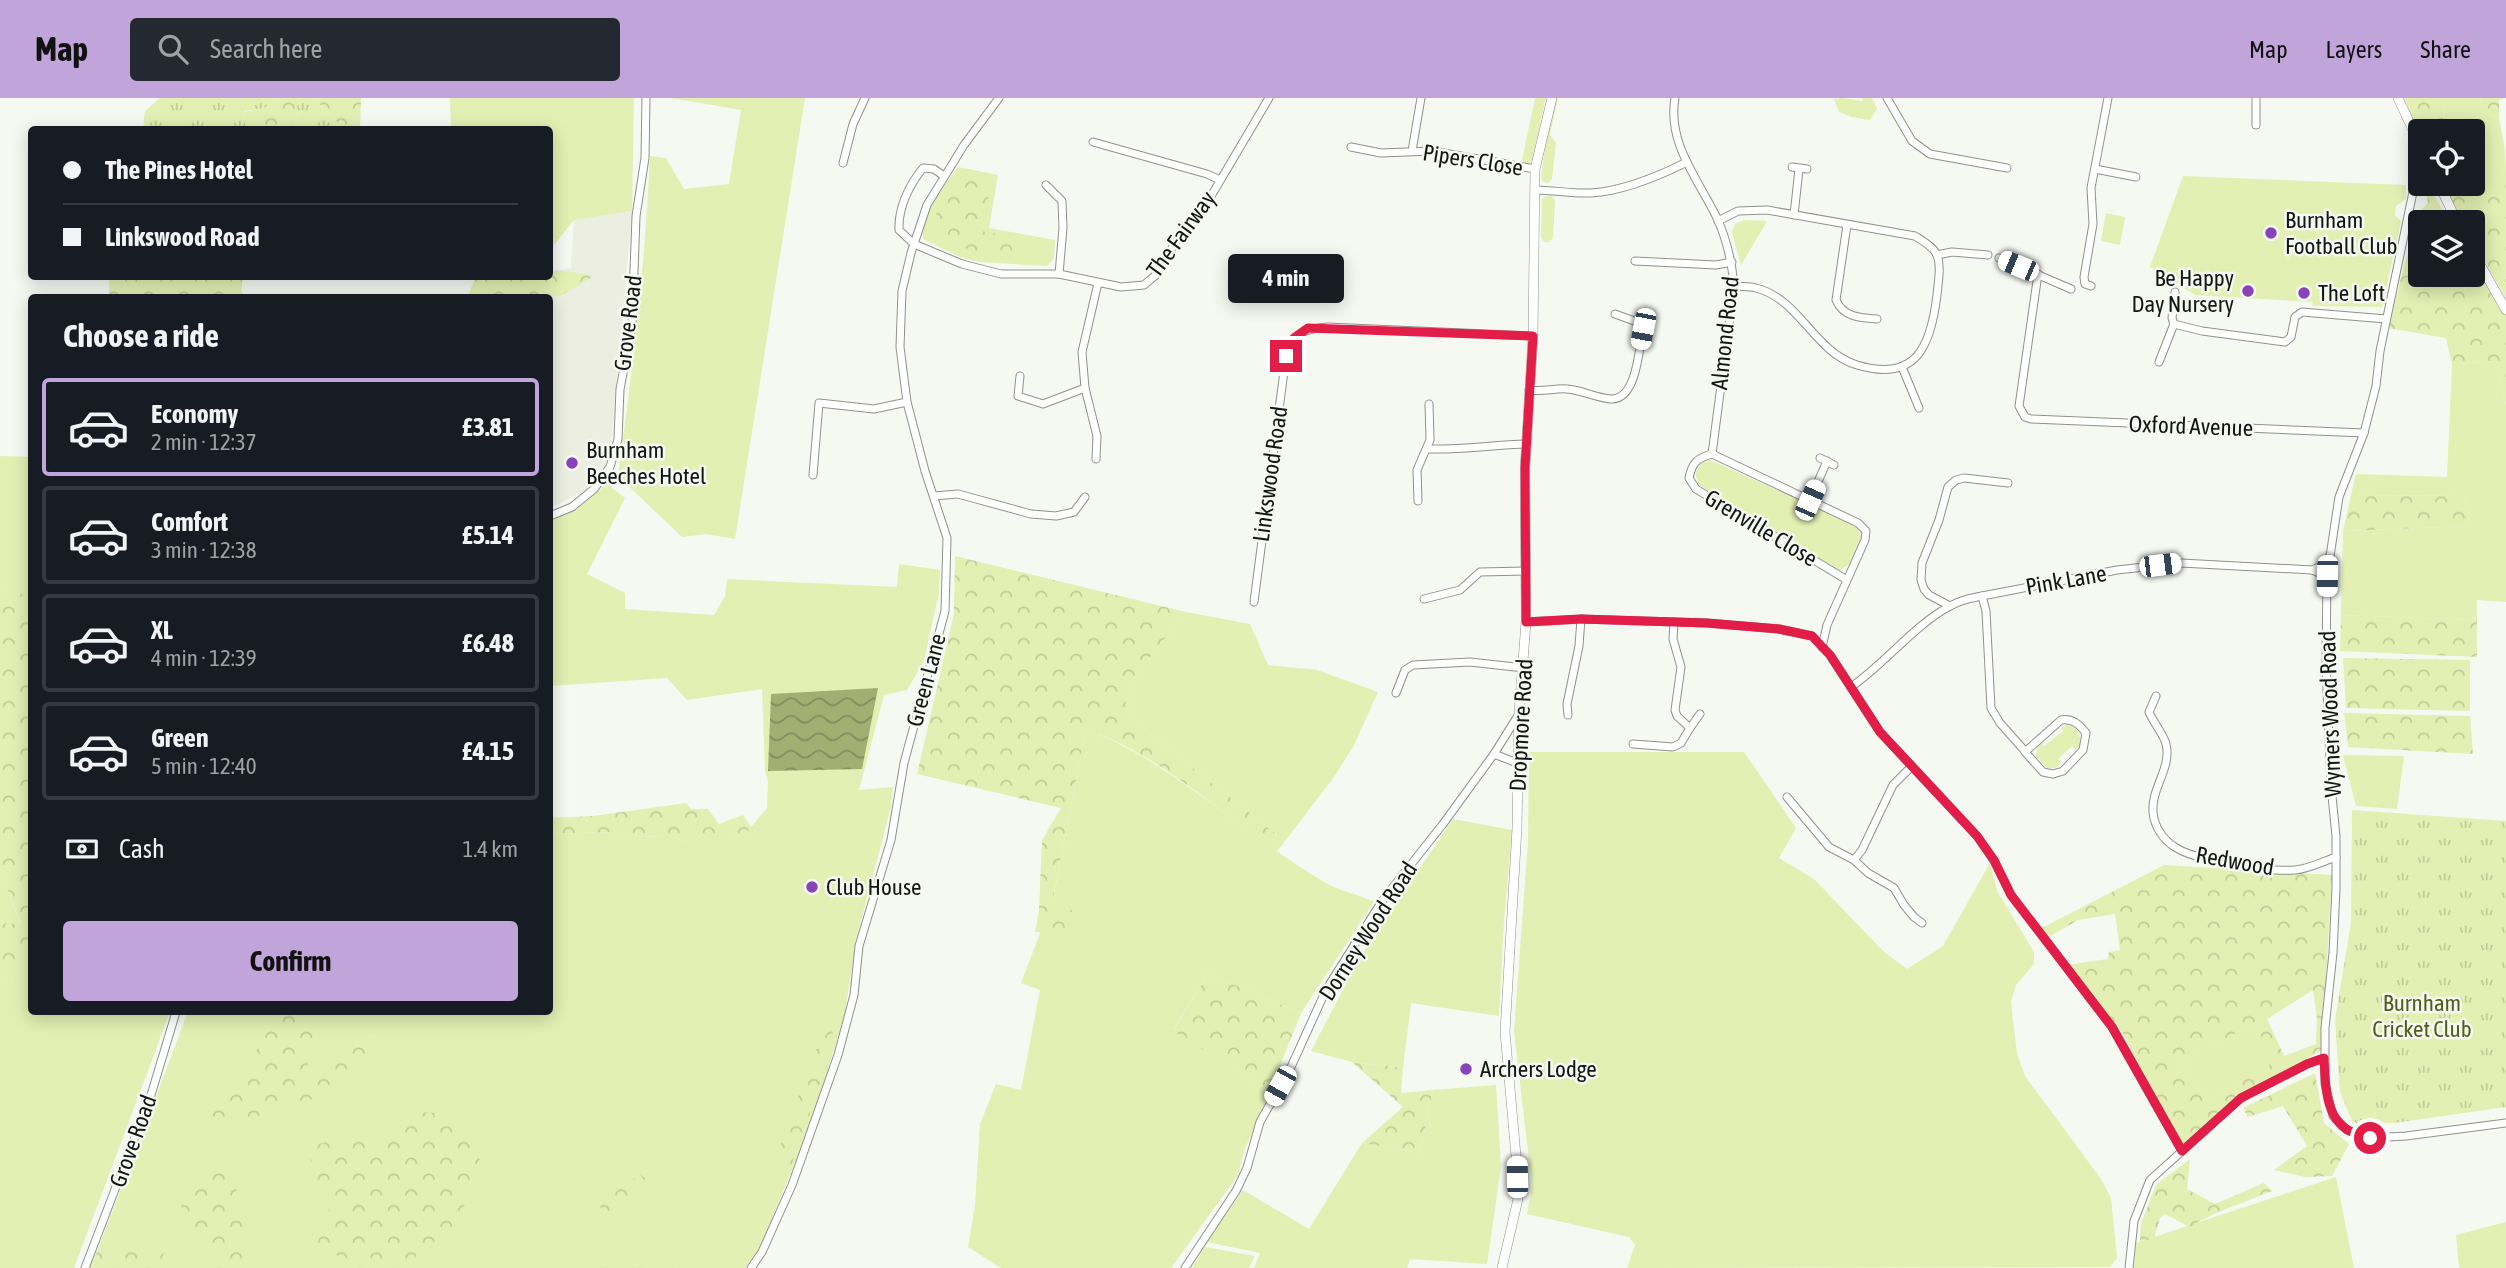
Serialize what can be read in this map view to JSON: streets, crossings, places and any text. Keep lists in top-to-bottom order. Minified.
{"streets":{"street":["Pipers Close","The Fairway","Grove Road","Almond Road","Oxford Avenue","Linkswood Road","Grenville Close","Pink Lane","Green Lane","Wymers Wood Road","Dropmore Road","Redwood","Dorney Wood Road"]},"crossings":[["Pipers Close","Dropmore Road"],["The Fairway","Green Lane"],["Almond Road","Grenville Close"],["Oxford Avenue","Wymers Wood Road"],["Linkswood Road","Dropmore Road"],["Pink Lane","Wymers Wood Road"],["Wymers Wood Road","Redwood"],["Dropmore Road","Dorney Wood Road"]],"parks":["Burnham Cricket Club"],"places":["Burnham Football Club","Be Happy Day Nursery","The Loft","Burnham Beeches Hotel","Club House","Archers Lodge"],"page":{"header":"Map","search":"Search here","nav":["Map","Layers","Share"],"banner":["The Pines Hotel","Linkswood Road"],"bubble":"4 min","heading":"Choose a ride","list":[{"name":"Economy","note":"2 min · 12:37","value":"£3.81"},{"name":"Comfort","note":"3 min · 12:38","value":"£5.14"},{"name":"XL","note":"4 min · 12:39","value":"£6.48"},{"name":"Green","note":"5 min · 12:40","value":"£4.15"}],"pay":["Cash","1.4 km"],"buttons":"Confirm"}}
